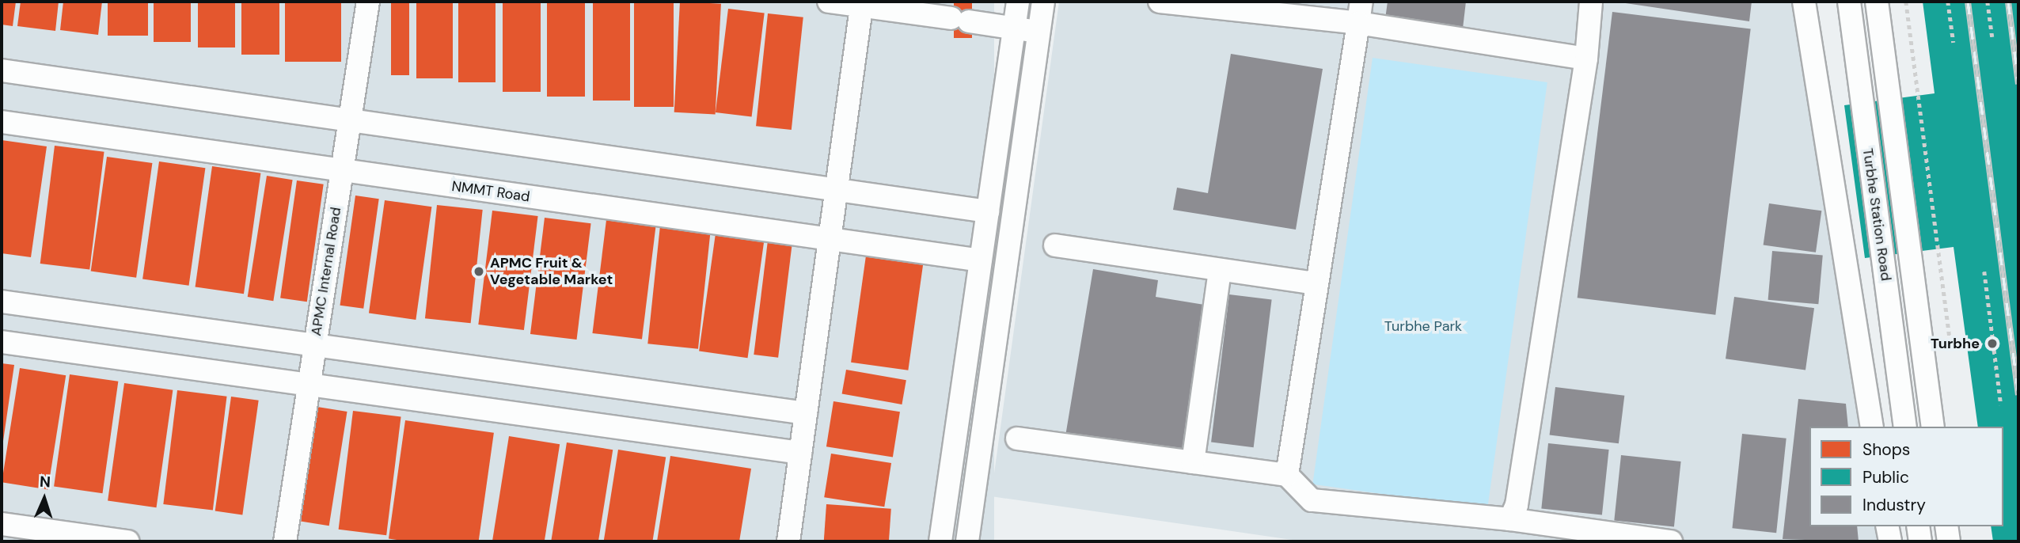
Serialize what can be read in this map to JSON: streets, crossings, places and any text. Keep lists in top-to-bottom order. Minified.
{"streets":{"street":["NMMT Road","Turbhe Station Road","APMC Internal Road"]},"crossings":[["NMMT Road","APMC Internal Road"]],"parks":["Turbhe Park"],"places":["APMC Fruit & Vegetable Market","Turbhe"],"legend":["Shops","Public","Industry"],"north":"top"}
